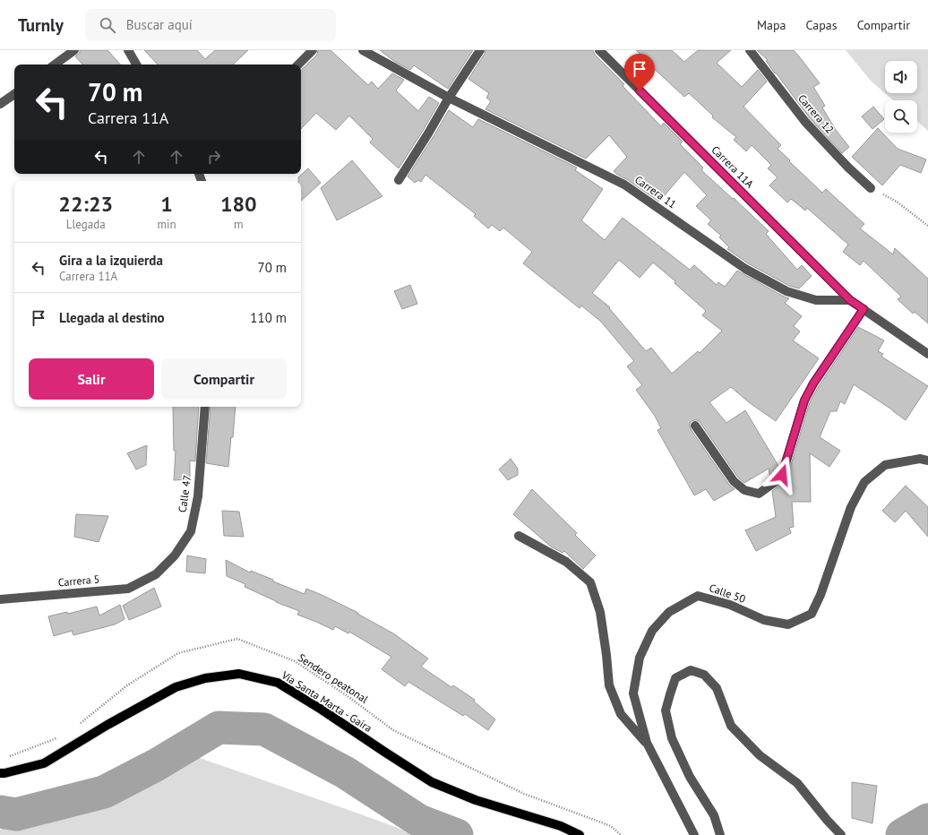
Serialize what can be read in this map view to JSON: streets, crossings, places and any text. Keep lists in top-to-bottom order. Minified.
{"streets":{"main road":["Vía Santa Marta - Gaira"],"street":["Carrera 12","Carrera 11A","Carrera 11","Calle 47","Carrera 5","Calle 50"],"path":["Sendero peatonal"]},"crossings":[["Carrera 11A","Carrera 11"],["Calle 47","Carrera 5"]],"page":{"header":"Turnly","search":"Buscar aquí","nav":["Mapa","Capas","Compartir"],"turn":["70 m","Carrera 11A"],"eta":["22:23","Llegada","1","min","180","m"],"list":[{"name":"Gira a la izquierda","note":"Carrera 11A","value":"70 m"},{"name":"Llegada al destino","value":"110 m"}],"buttons":["Salir","Compartir"]}}
